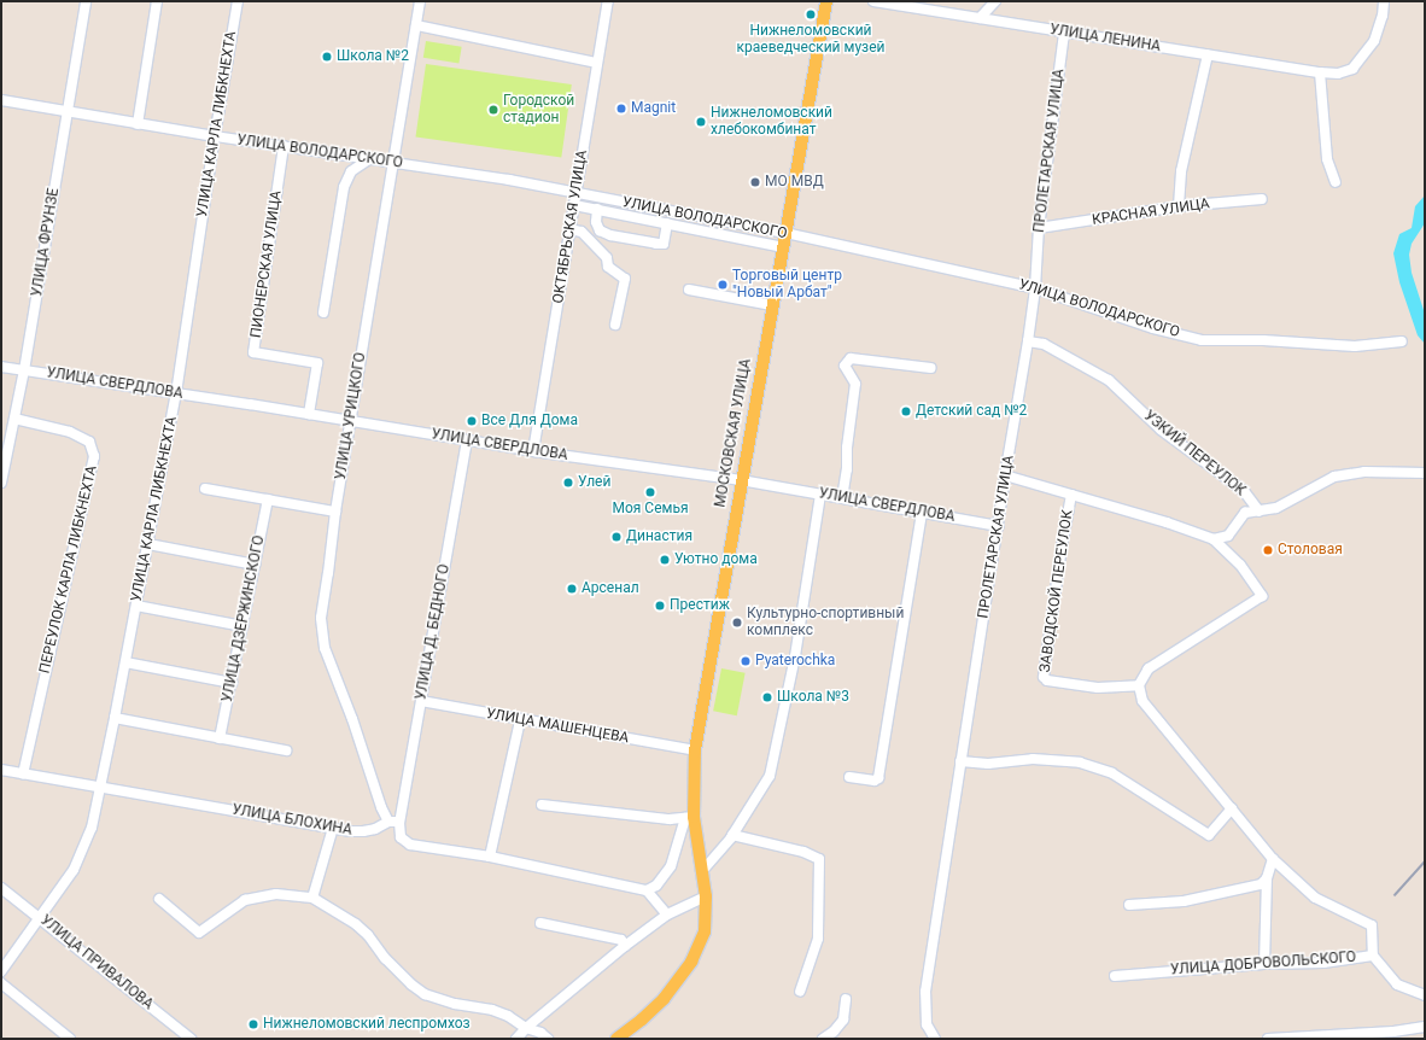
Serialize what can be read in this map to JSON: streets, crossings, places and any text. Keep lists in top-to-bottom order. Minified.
{"streets":{"main road":["МОСКОВСКАЯ УЛИЦА"],"street":["УЛИЦА ЛЕНИНА","УЛИЦА КАРЛА ЛИБКНЕХТА","ПРОЛЕТАРСКАЯ УЛИЦА","УЛИЦА ВОЛОДАРСКОГО","КРАСНАЯ УЛИЦА","ОКТЯБРЬСКАЯ УЛИЦА","УЛИЦА ФРУНЗЕ","ПИОНЕРСКАЯ УЛИЦА","УЛИЦА СВЕРДЛОВА","УЛИЦА УРИЦКОГО","УЗКИЙ ПЕРЕУЛОК","ПЕРЕУЛОК КАРЛА ЛИБКНЕХТА","ЗАВОДСКОЙ ПЕРЕУЛОК","УЛИЦА ДЗЕРЖИНСКОГО","УЛИЦА Д. БЕДНОГО","УЛИЦА МАШЕНЦЕВА","УЛИЦА БЛОХИНА","УЛИЦА ПРИВАЛОВА","УЛИЦА ДОБРОВОЛЬСКОГО"]},"crossings":[["УЛИЦА ЛЕНИНА","ПРОЛЕТАРСКАЯ УЛИЦА"],["УЛИЦА КАРЛА ЛИБКНЕХТА","УЛИЦА ВОЛОДАРСКОГО"],["УЛИЦА КАРЛА ЛИБКНЕХТА","УЛИЦА СВЕРДЛОВА"],["УЛИЦА КАРЛА ЛИБКНЕХТА","УЛИЦА БЛОХИНА"],["УЛИЦА КАРЛА ЛИБКНЕХТА","УЛИЦА ПРИВАЛОВА"],["ПРОЛЕТАРСКАЯ УЛИЦА","УЛИЦА ВОЛОДАРСКОГО"],["ПРОЛЕТАРСКАЯ УЛИЦА","КРАСНАЯ УЛИЦА"],["ПРОЛЕТАРСКАЯ УЛИЦА","УЛИЦА СВЕРДЛОВА"],["ПРОЛЕТАРСКАЯ УЛИЦА","УЗКИЙ ПЕРЕУЛОК"],["УЛИЦА ВОЛОДАРСКОГО","ОКТЯБРЬСКАЯ УЛИЦА"],["УЛИЦА ВОЛОДАРСКОГО","УЛИЦА ФРУНЗЕ"],["УЛИЦА ВОЛОДАРСКОГО","ПИОНЕРСКАЯ УЛИЦА"],["УЛИЦА ВОЛОДАРСКОГО","УЛИЦА УРИЦКОГО"],["УЛИЦА ВОЛОДАРСКОГО","МОСКОВСКАЯ УЛИЦА"],["ОКТЯБРЬСКАЯ УЛИЦА","УЛИЦА СВЕРДЛОВА"],["УЛИЦА ФРУНЗЕ","УЛИЦА СВЕРДЛОВА"],["УЛИЦА ФРУНЗЕ","ПЕРЕУЛОК КАРЛА ЛИБКНЕХТА"],["ПИОНЕРСКАЯ УЛИЦА","УЛИЦА СВЕРДЛОВА"],["УЛИЦА СВЕРДЛОВА","УЛИЦА УРИЦКОГО"],["УЛИЦА СВЕРДЛОВА","МОСКОВСКАЯ УЛИЦА"],["УЛИЦА СВЕРДЛОВА","УЛИЦА Д. БЕДНОГО"],["УЛИЦА УРИЦКОГО","УЛИЦА БЛОХИНА"],["МОСКОВСКАЯ УЛИЦА","УЛИЦА МАШЕНЦЕВА"],["ПЕРЕУЛОК КАРЛА ЛИБКНЕХТА","УЛИЦА БЛОХИНА"],["УЛИЦА Д. БЕДНОГО","УЛИЦА МАШЕНЦЕВА"],["УЛИЦА Д. БЕДНОГО","УЛИЦА БЛОХИНА"]],"places":["Нижнеломовский краеведческий музей","Школа №2","Magnit","Городской стадион","Нижнеломовский хлебокомбинат","МО МВД","Торговый центр \"Новый Арбат\"","Детский сад №2","Все Для Дома","Улей","Моя Семья","Династия","Столовая","Уютно дома","Арсенал","Престиж","Культурно-спортивный комплекс","Pyaterochka","Школа №3","Нижнеломовский леспромхоз"]}
